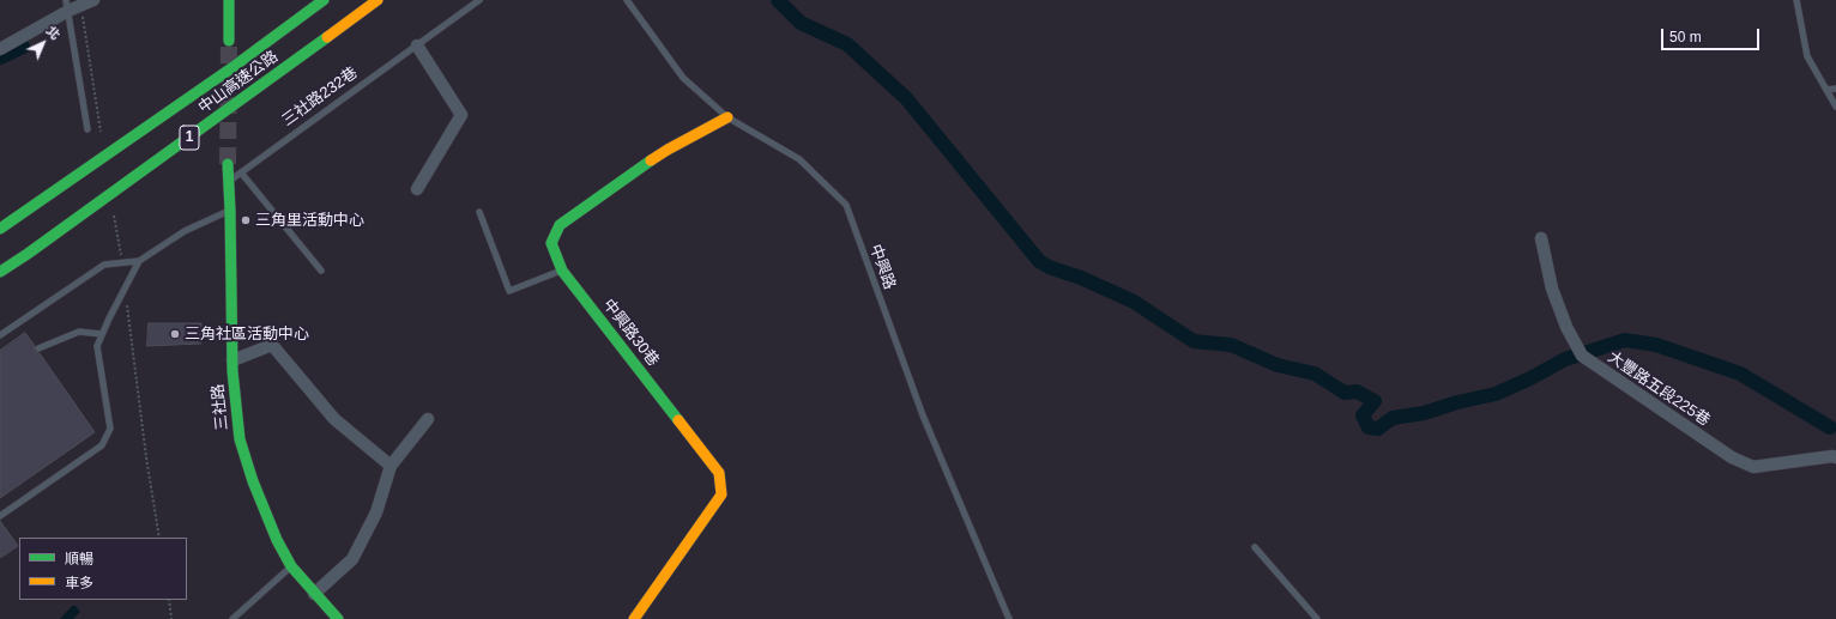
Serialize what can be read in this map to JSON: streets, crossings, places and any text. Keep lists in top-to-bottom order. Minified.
{"streets":{"main road":["中山高速公路","1","中興路30巷","三社路"],"street":["大豐路五段225巷"],"lane":["三社路232巷","中興路"]},"crossings":[["三社路232巷","三社路"],["中興路","中興路30巷"]],"places":["三角里活動中心","三角社區活動中心"],"legend":["順暢","車多"],"scale_bar":"50 m","north":"top right"}
